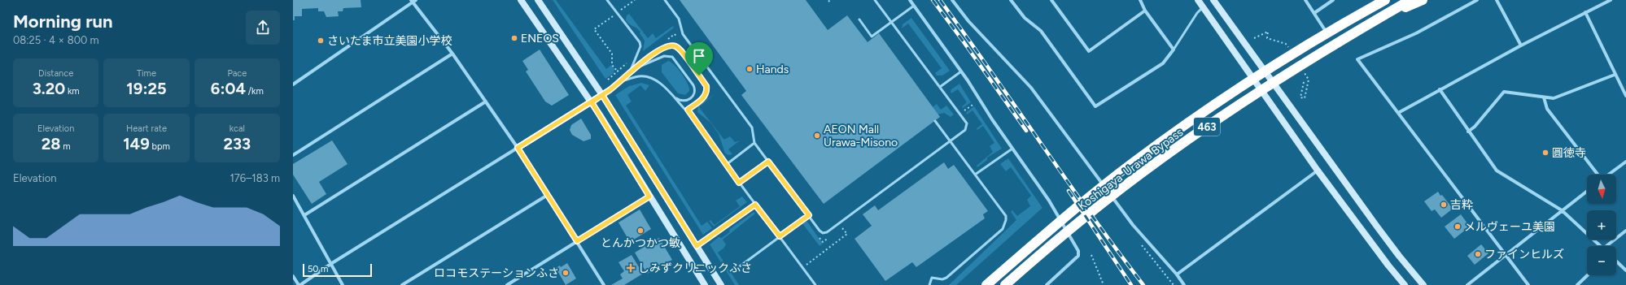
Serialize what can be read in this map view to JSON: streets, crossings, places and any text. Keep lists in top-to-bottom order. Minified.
{"streets":{"highway":["463","Koshigaya-Urawa Bypass"]},"crossings":[["463","Koshigaya-Urawa Bypass"]],"places":{"other":["ENEOS","さいたま市立美園小学校","Hands","AEON Mall Urawa-Misono","圓徳寺","吉粋","メルヴェーユ美園","とんかつかつ敏","ファインヒルズ","ロコモステーションふさ"],"health":["しみずクリニックふさ"]},"scale_bar":"50 m","north":"bottom","page":{"heading":["Morning run","08:25 · 4 × 800 m"],"stats":[["Distance","3.20 km"],["Time","19:25"],["Pace","6:04 /km"],["Elevation","28 m"],["Heart rate","149 bpm"],["kcal","233"]],"chart":["Elevation","176–183 m"],"map_buttons":["+","−"],"scale":"50 m"}}
